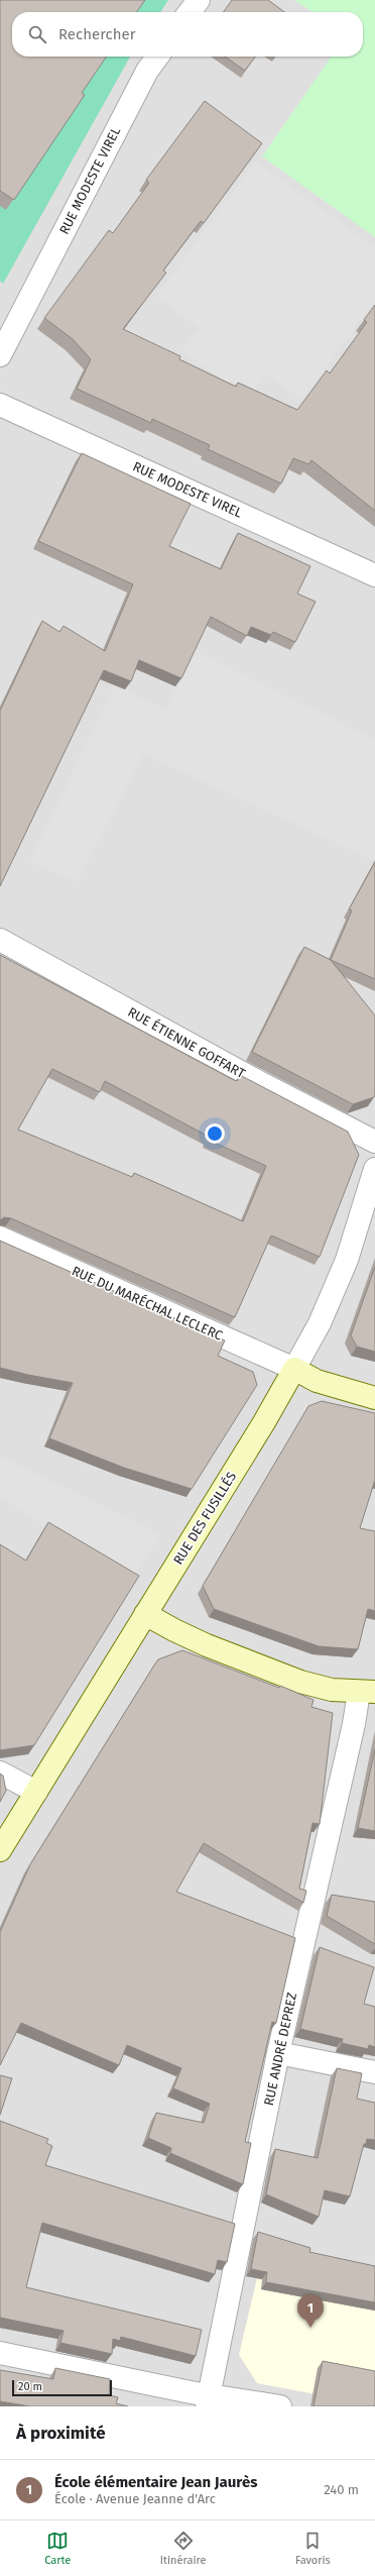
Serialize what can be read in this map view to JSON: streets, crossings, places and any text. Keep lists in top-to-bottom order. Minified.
{"streets":{"main road":["RUE DES FUSILLÉS"],"street":["RUE MODESTE VIREL","RUE ÉTIENNE GOFFART","RUE DU MARÉCHAL LECLERC","RUE ANDRÉ DEPREZ"]},"crossings":[["RUE DU MARÉCHAL LECLERC","RUE DES FUSILLÉS"]],"scale_bar":"20 m","page":{"search":"Rechercher","pins":"1","scale":"20 m","heading":"À proximité","list":[{"mark":"1","name":"École élémentaire Jean Jaurès","note":"École · Avenue Jeanne d'Arc","value":"240 m"}],"nav":["Carte","Itinéraire","Favoris"]}}
